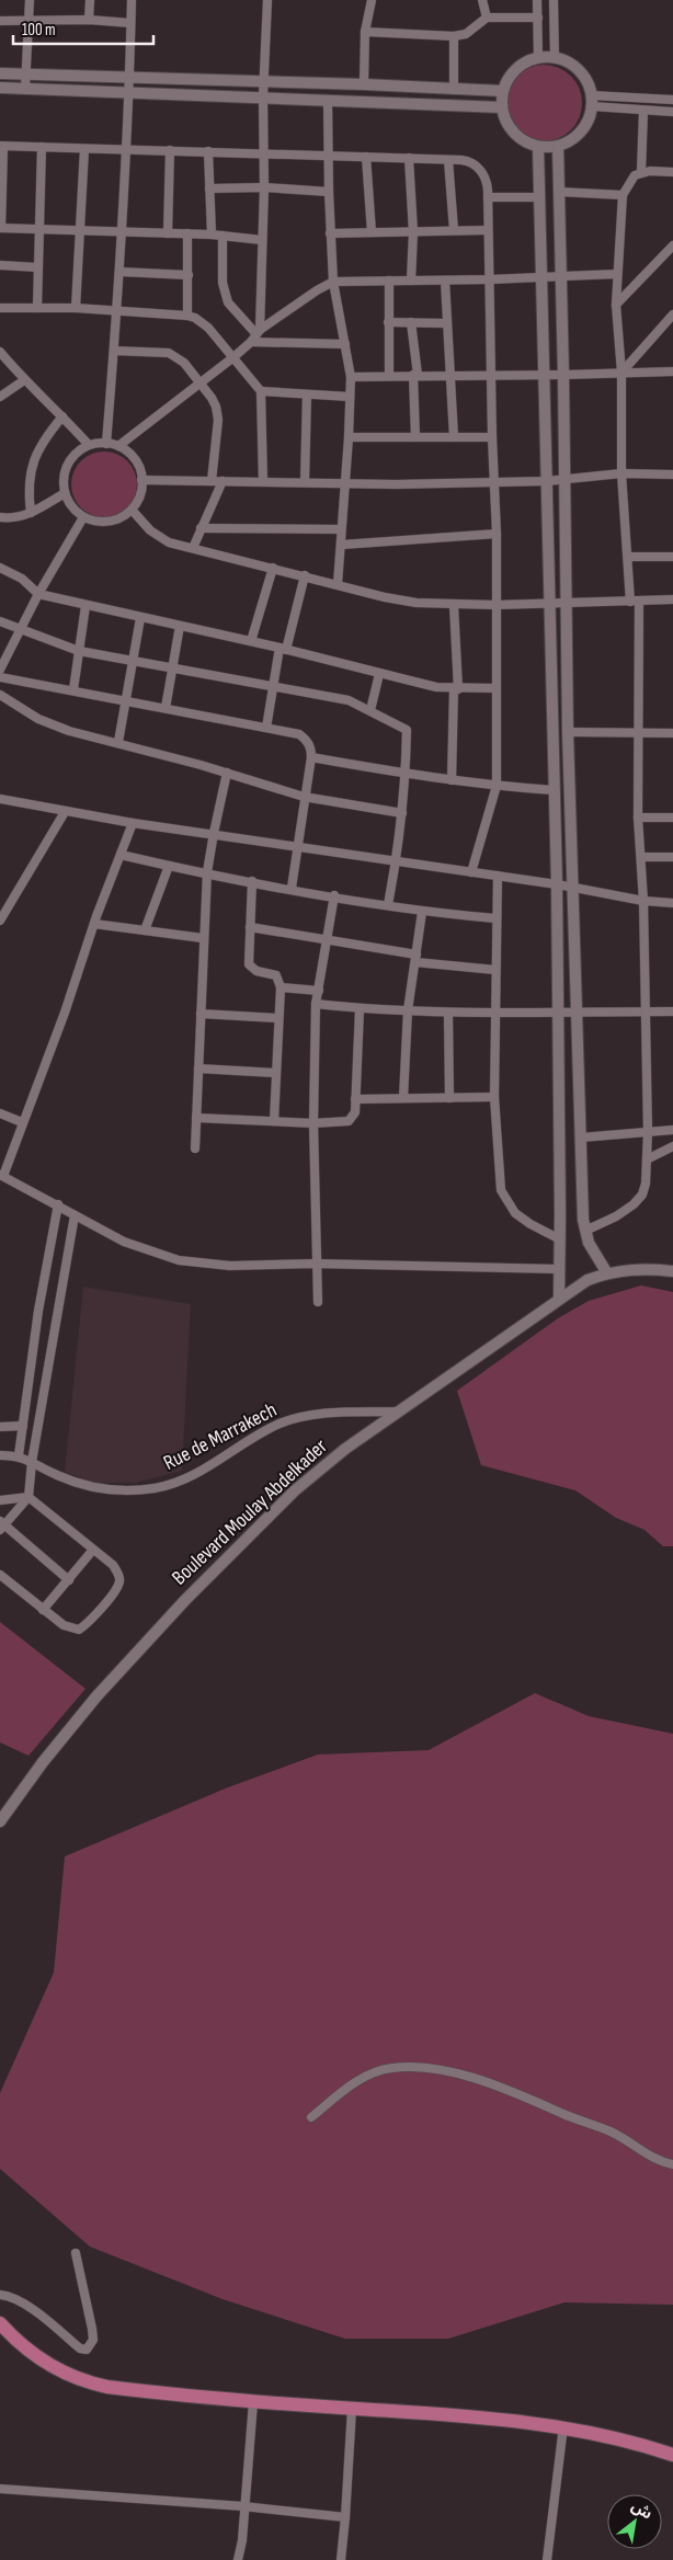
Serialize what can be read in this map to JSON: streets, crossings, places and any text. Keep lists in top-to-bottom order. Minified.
{"streets":{"street":["Rue de Marrakech","Boulevard Moulay Abdelkader"]},"crossings":[["Rue de Marrakech","Boulevard Moulay Abdelkader"]],"scale_bar":"100 m","north":"top right"}
